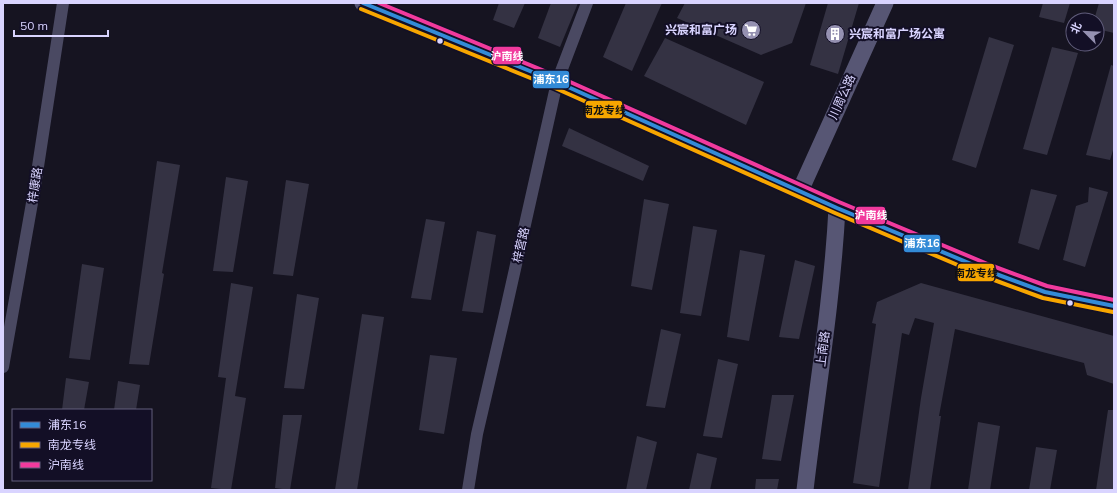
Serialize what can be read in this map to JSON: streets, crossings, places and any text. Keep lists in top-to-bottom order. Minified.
{"streets":{"street":["川周公路","梓康路","梓营路","上南路"]},"places":{"supermarket":["兴宸和富广场"],"building":["兴宸和富广场公寓"]},"lines":["transit line 浦东16","transit line 沪南线","transit line 南龙专线"],"legend":["浦东16","南龙专线","沪南线"],"scale_bar":"50 m","north":"top left"}
